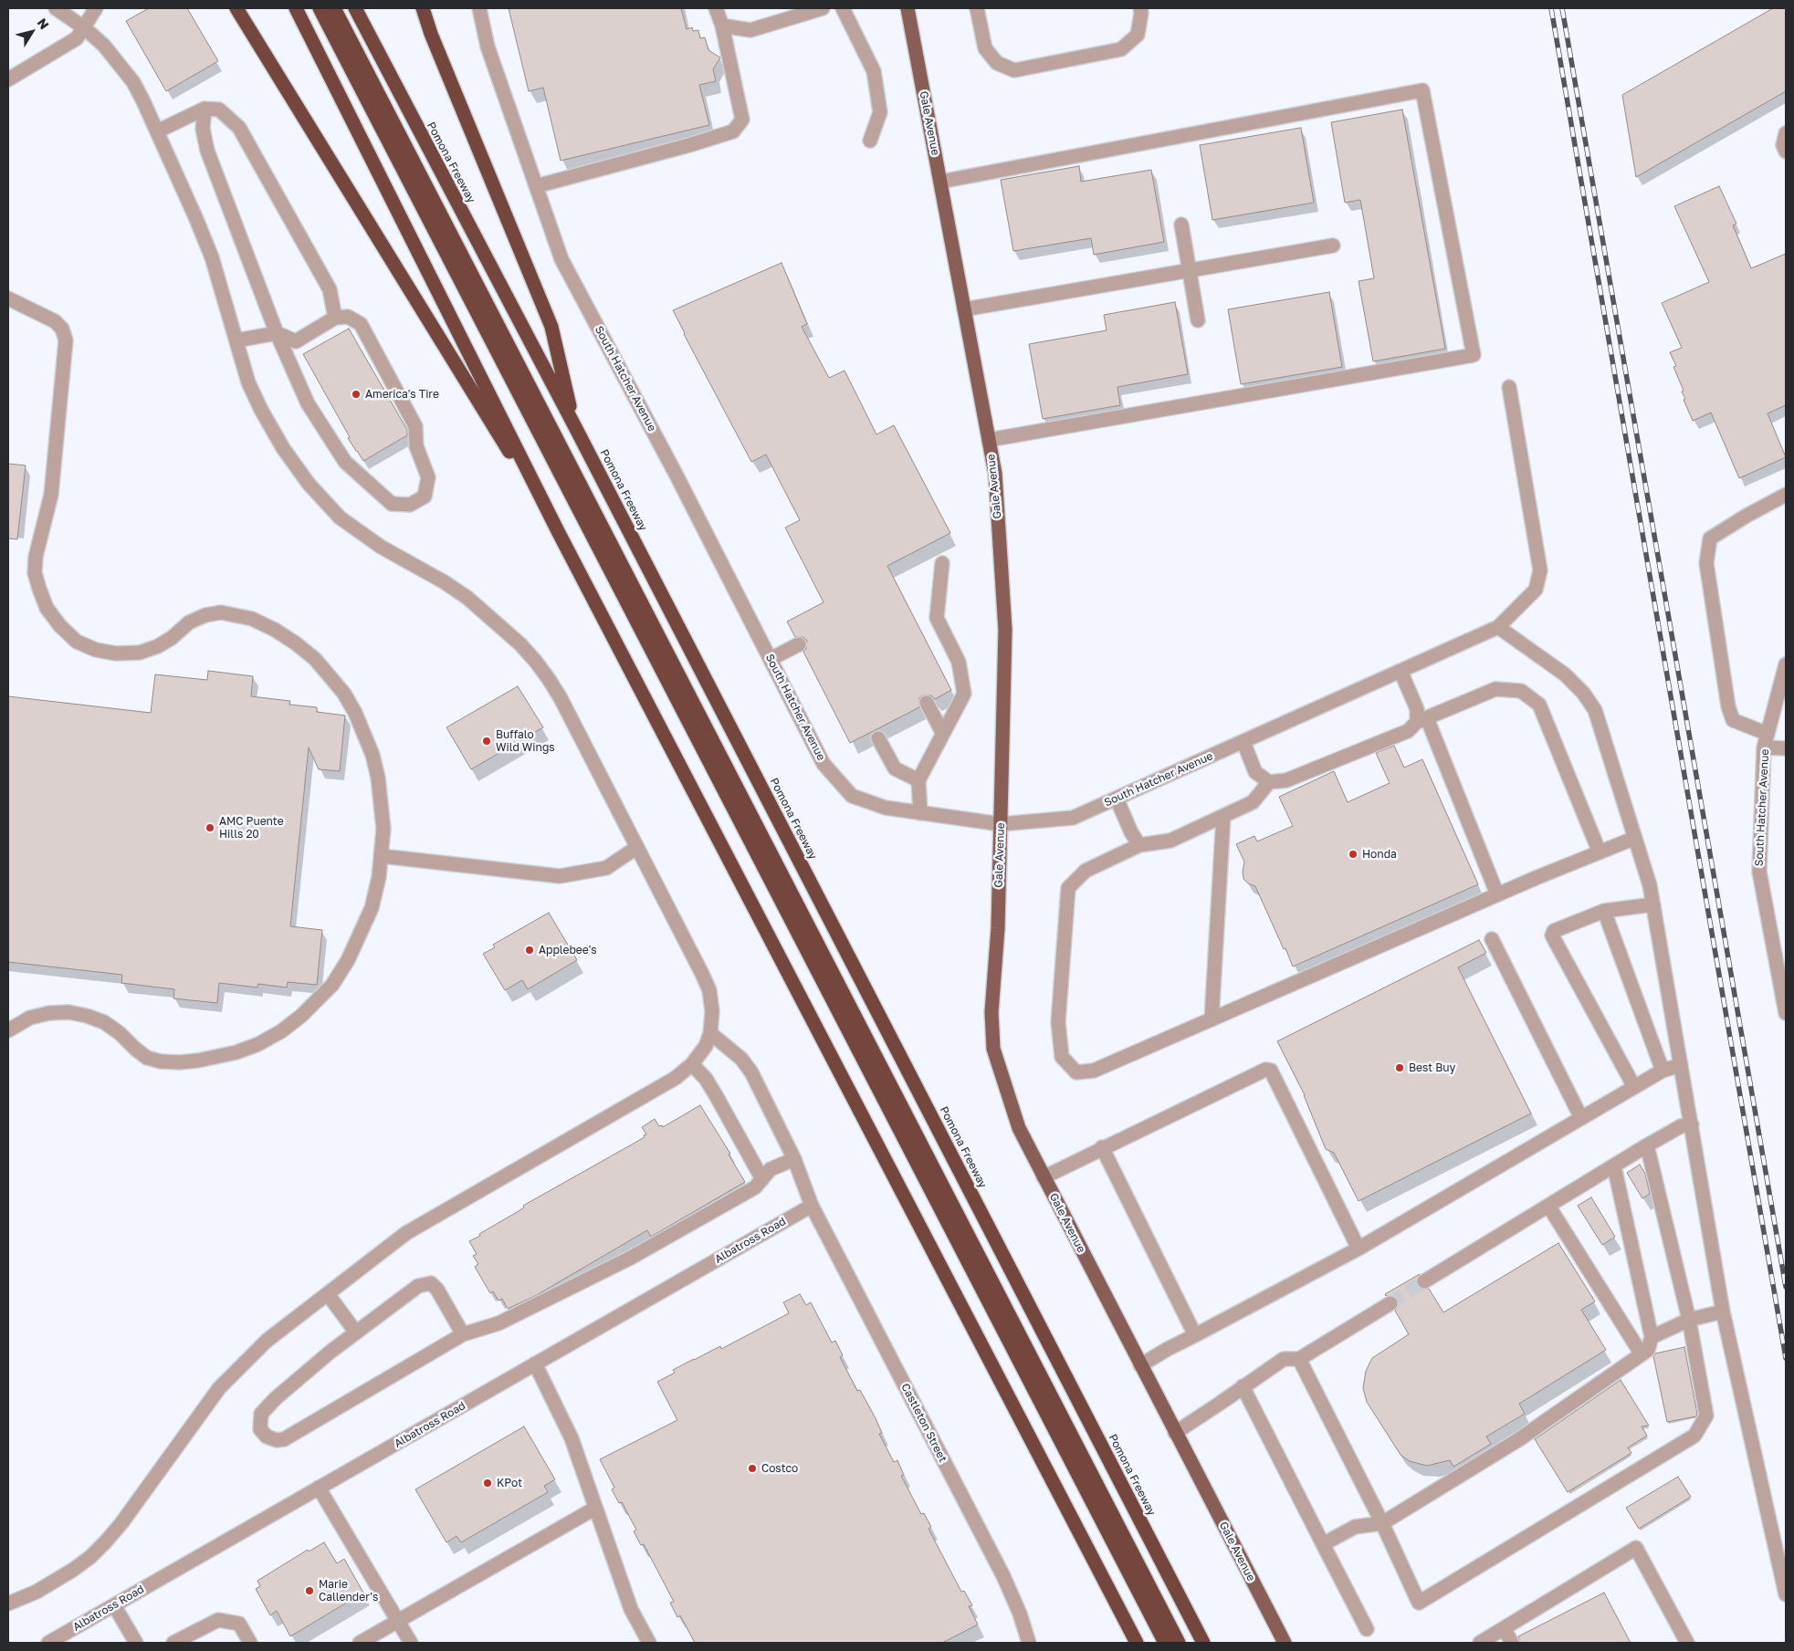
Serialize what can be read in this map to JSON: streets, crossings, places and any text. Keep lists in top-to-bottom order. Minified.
{"streets":{"highway":["Pomona Freeway"],"main road":["Gale Avenue"],"street":["South Hatcher Avenue","Albatross Road","Castleton Street"]},"crossings":[["Gale Avenue","South Hatcher Avenue"],["Albatross Road","Castleton Street"]],"places":["America's Tire","Buffalo Wild Wings","AMC Puente Hills 20","Honda","Applebee's","Best Buy","Costco","KPot","Marie Callender's"],"north":"top right"}
